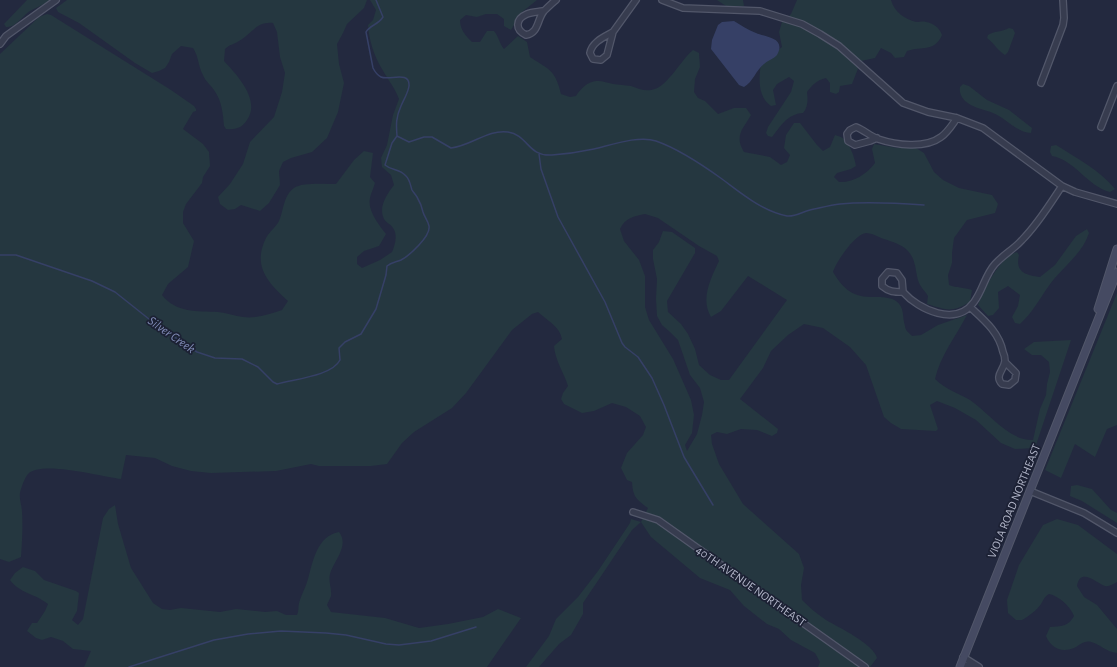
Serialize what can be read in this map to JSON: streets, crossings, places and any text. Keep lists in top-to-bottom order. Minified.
{"streets":{"main road":["VIOLA ROAD NORTHEAST"],"street":["40TH AVENUE NORTHEAST"]},"water":["Silver Creek"]}
